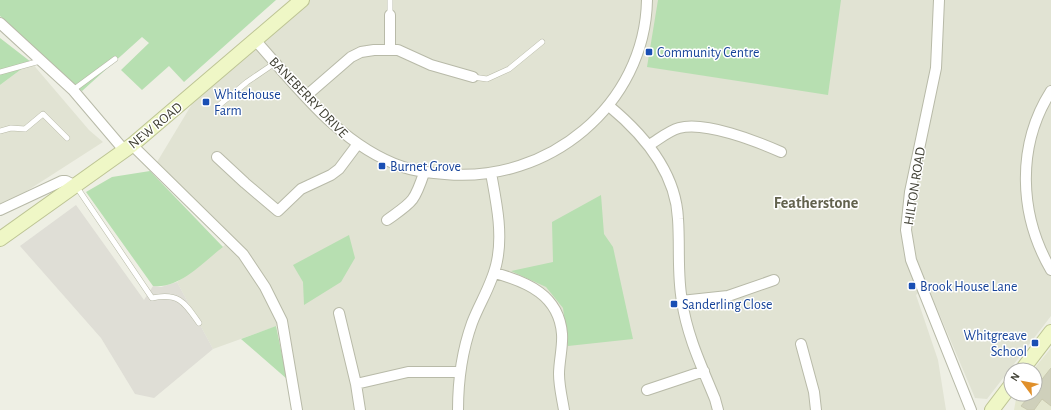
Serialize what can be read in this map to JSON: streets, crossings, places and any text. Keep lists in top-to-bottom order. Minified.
{"streets":{"street":["BANEBERRY DRIVE","NEW ROAD","HILTON ROAD"]},"crossings":[["BANEBERRY DRIVE","NEW ROAD"]],"districts":["Featherstone"],"places":{"transit":["Community Centre","Whitehouse Farm","Burnet Grove","Brook House Lane","Sanderling Close","Whitgreave School"]},"north":"top left"}
